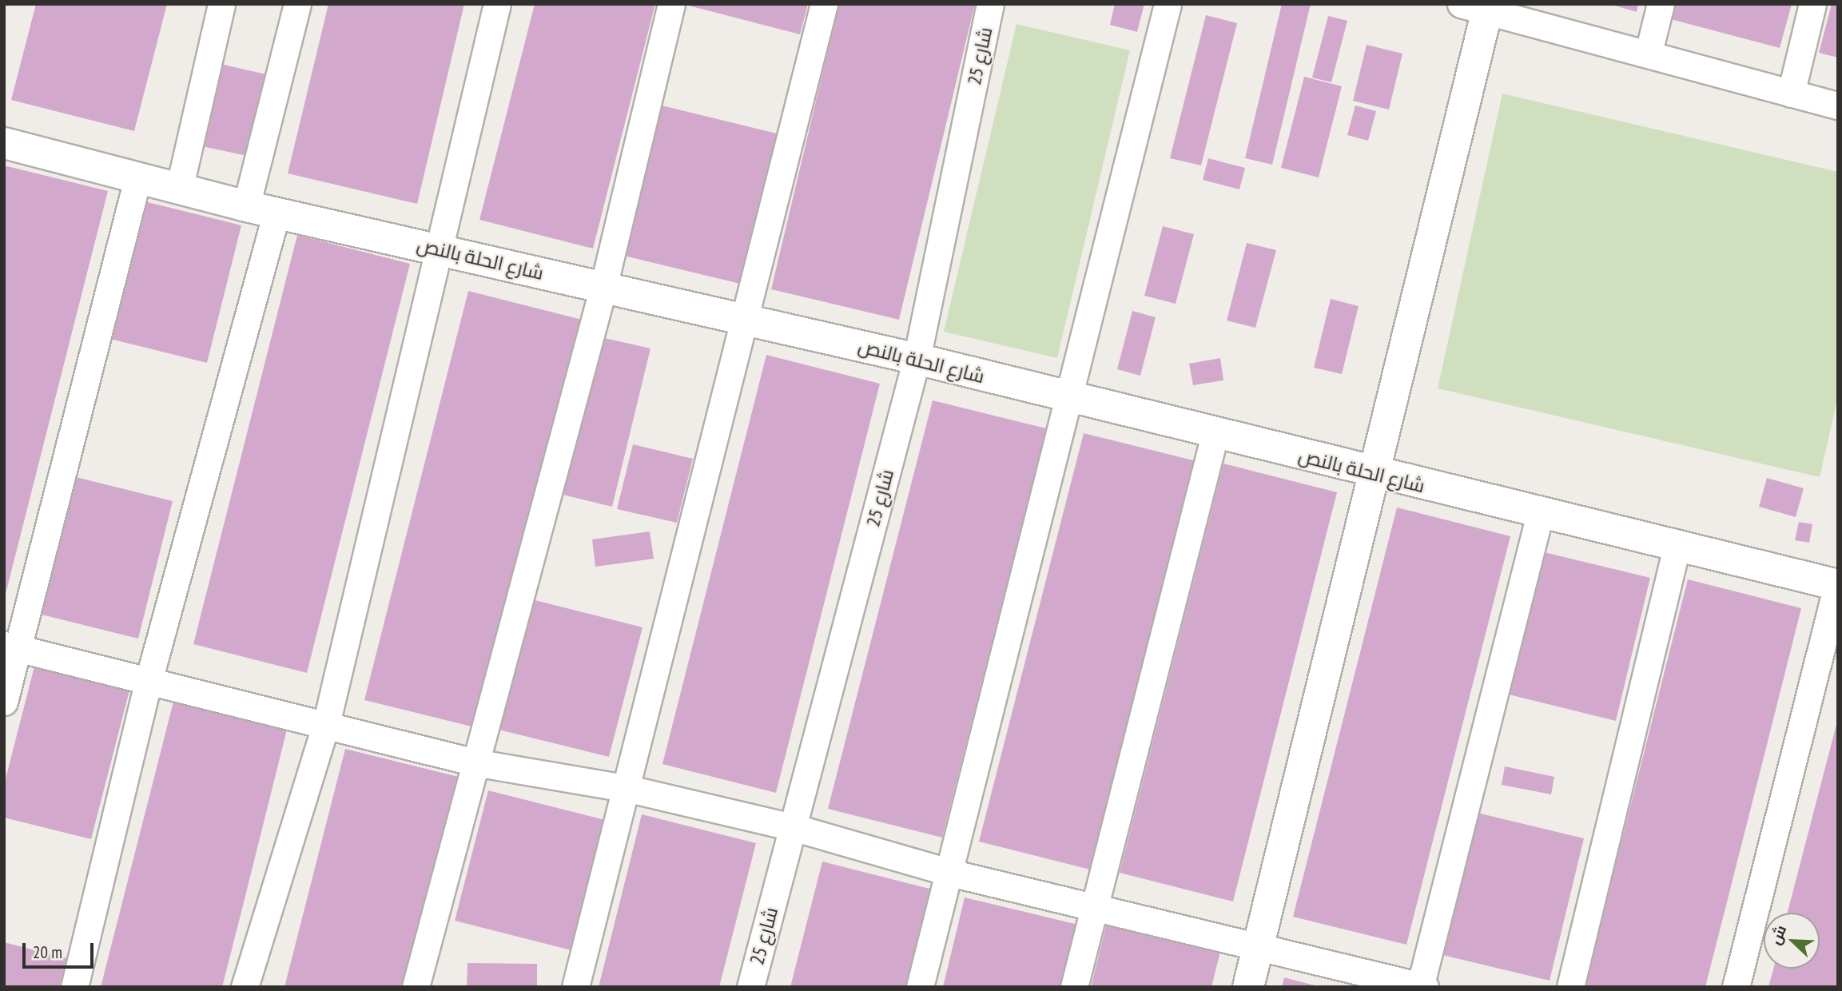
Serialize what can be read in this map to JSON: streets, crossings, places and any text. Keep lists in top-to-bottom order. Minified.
{"streets":{"street":["شارع 25","شارع الحلة بالنص"]},"crossings":[["شارع 25","شارع الحلة بالنص"]],"scale_bar":"20 m","north":"top left"}
